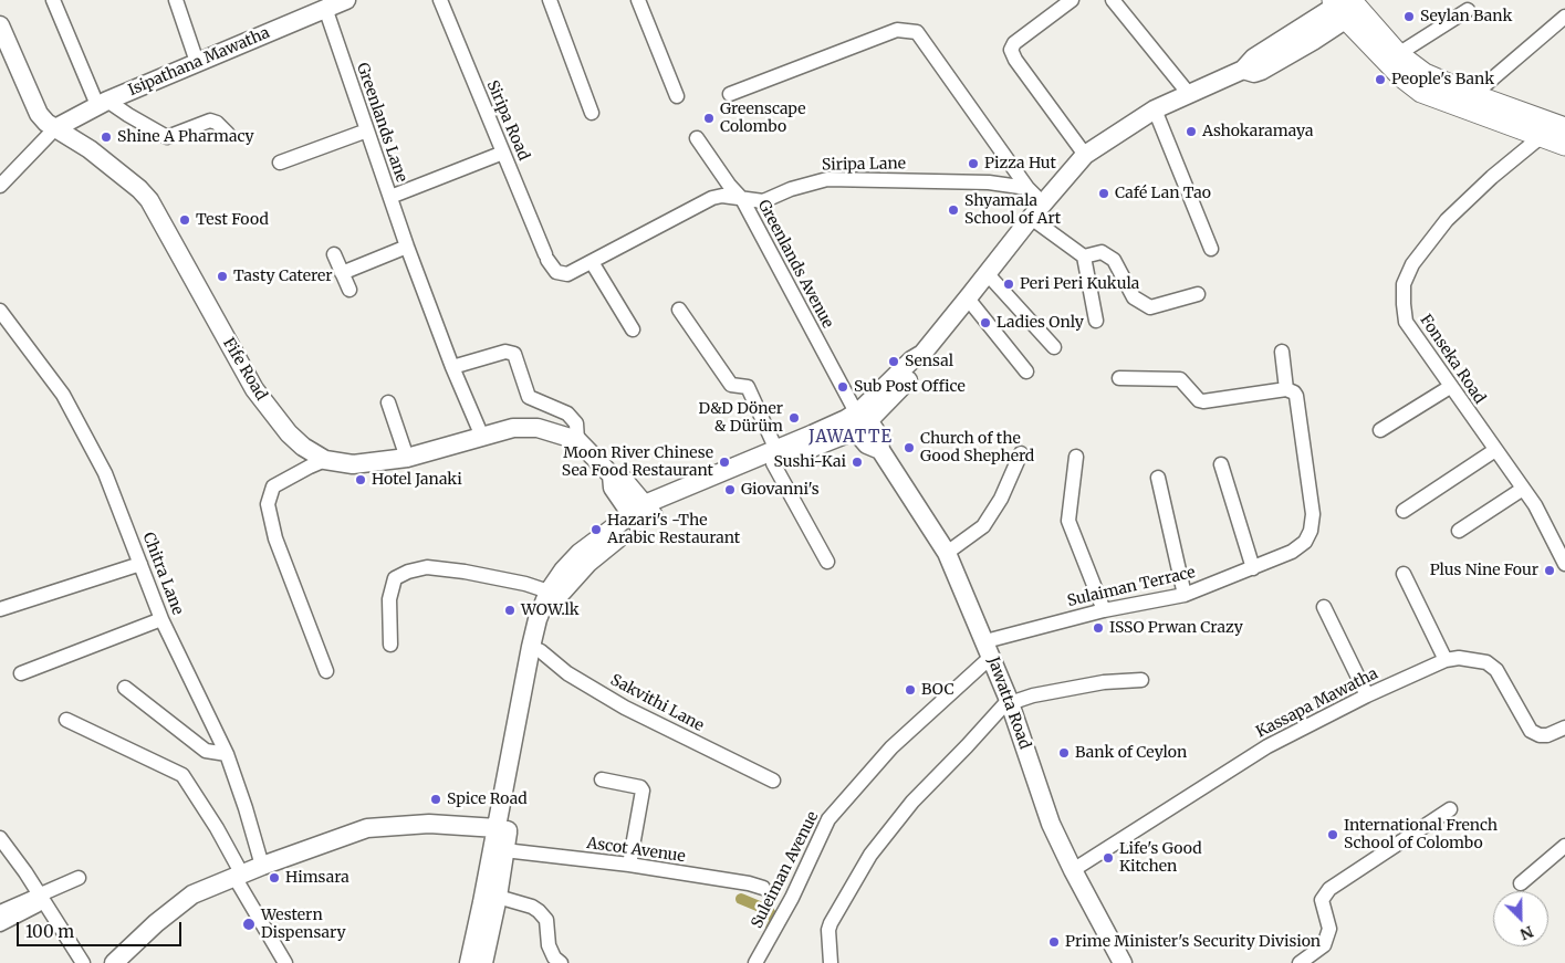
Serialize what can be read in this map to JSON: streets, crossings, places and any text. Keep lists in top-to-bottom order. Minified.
{"streets":{"main road":["Isipathana Mawatha","Fife Road","Jawatta Road"],"street":["Siripa Road","Greenlands Lane","Siripa Lane","Greenlands Avenue","Fonseka Road","Chitra Lane","Sulaiman Terrace","Sakvithi Lane","Kassapa Mawatha","Ascot Avenue","Suleiman Avenue"]},"crossings":[["Isipathana Mawatha","Greenlands Lane"],["Isipathana Mawatha","Fife Road"],["Siripa Road","Siripa Lane"],["Greenlands Lane","Fife Road"],["Siripa Lane","Greenlands Avenue"],["Greenlands Avenue","Jawatta Road"],["Sulaiman Terrace","Jawatta Road"],["Sulaiman Terrace","Suleiman Avenue"],["Jawatta Road","Kassapa Mawatha"],["Jawatta Road","Suleiman Avenue"]],"districts":["JAWATTE"],"places":["Seylan Bank","People's Bank","Greenscape Colombo","Ashokaramaya","Shine A Pharmacy","Pizza Hut","Café Lan Tao","Shyamala School of Art","Test Food","Tasty Caterer","Peri Peri Kukula","Ladies Only","Sensal","Sub Post Office","D&D Döner & Dürüm","Church of the Good Shepherd","Moon River Chinese Sea Food Restaurant","Sushi-Kai","Hotel Janaki","Giovanni's","Hazari's -The Arabic Restaurant","Plus Nine Four","WOW.lk","ISSO Prwan Crazy","BOC","Bank of Ceylon","Spice Road","International French School of Colombo","Life's Good Kitchen","Himsara","Western Dispensary","Prime Minister's Security Division"],"scale_bar":"100 m","north":"bottom right"}
